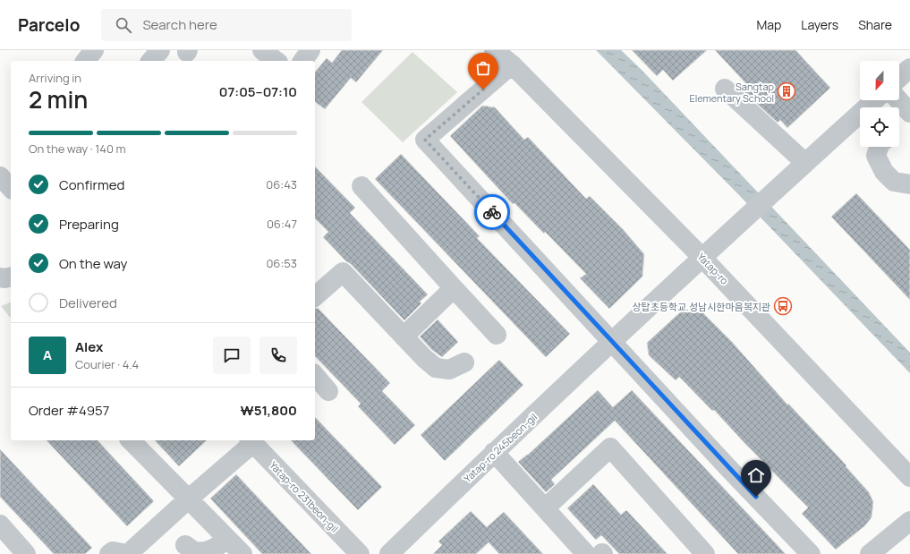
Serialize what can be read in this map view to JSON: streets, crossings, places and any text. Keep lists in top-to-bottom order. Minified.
{"streets":{"street":["Yatap-ro","Yatap-ro 245beon-gil","Yatap-ro 231beon-gil"]},"crossings":[["Yatap-ro","Yatap-ro 245beon-gil"]],"places":{"building":["Sangtap Elementary School"],"bus stop":["상탑초등학교.성남시한마음복지관"]},"north":"bottom","page":{"header":"Parcelo","search":"Search here","nav":["Map","Layers","Share"],"heading":["2 min","Arriving in","07:05–07:10"],"panel":["Alex","Courier · 4.4","Order #4957","₩51,800"],"bar":"On the way · 140 m","list":[["Confirmed","06:43"],["Preparing","06:47"],["On the way","06:53"],"Delivered"],"round":"A"}}
